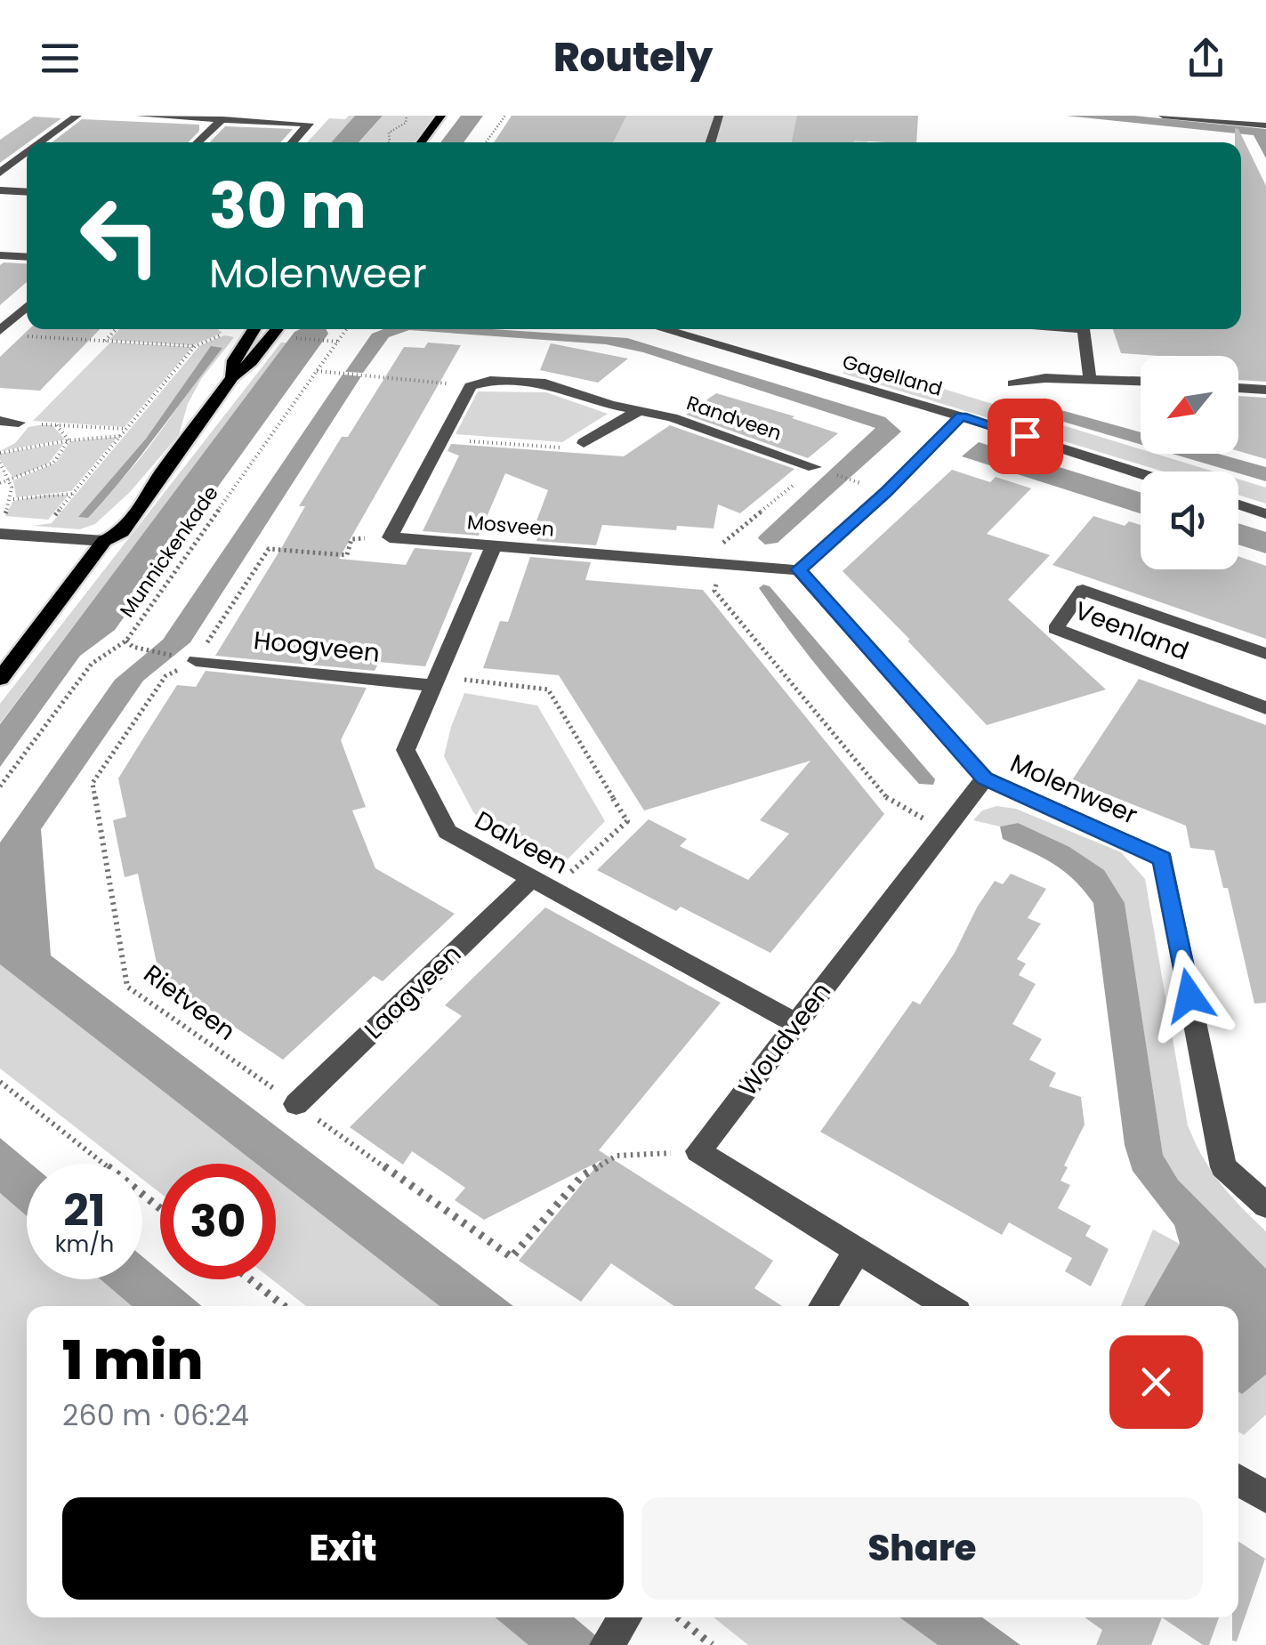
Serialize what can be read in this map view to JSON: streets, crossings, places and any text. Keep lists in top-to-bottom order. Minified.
{"streets":{"street":["Gagelland","Randveen","Mosveen","Veenland","Hoogveen","Molenweer","Dalveen","Laagveen","Woudveen"],"path":["Munnickenkade","Rietveen"]},"crossings":[["Mosveen","Molenweer"],["Mosveen","Dalveen"],["Mosveen","Rietveen"],["Hoogveen","Dalveen"],["Hoogveen","Rietveen"],["Molenweer","Woudveen"],["Dalveen","Laagveen"],["Dalveen","Woudveen"],["Laagveen","Rietveen"],["Rietveen","Woudveen"]],"north":"bottom left","page":{"header":"Routely","turn":["30 m","Molenweer"],"speed":"21 km/h","limit":"30","heading":["1 min","260 m · 06:24"],"buttons":["Exit","Share"]}}
